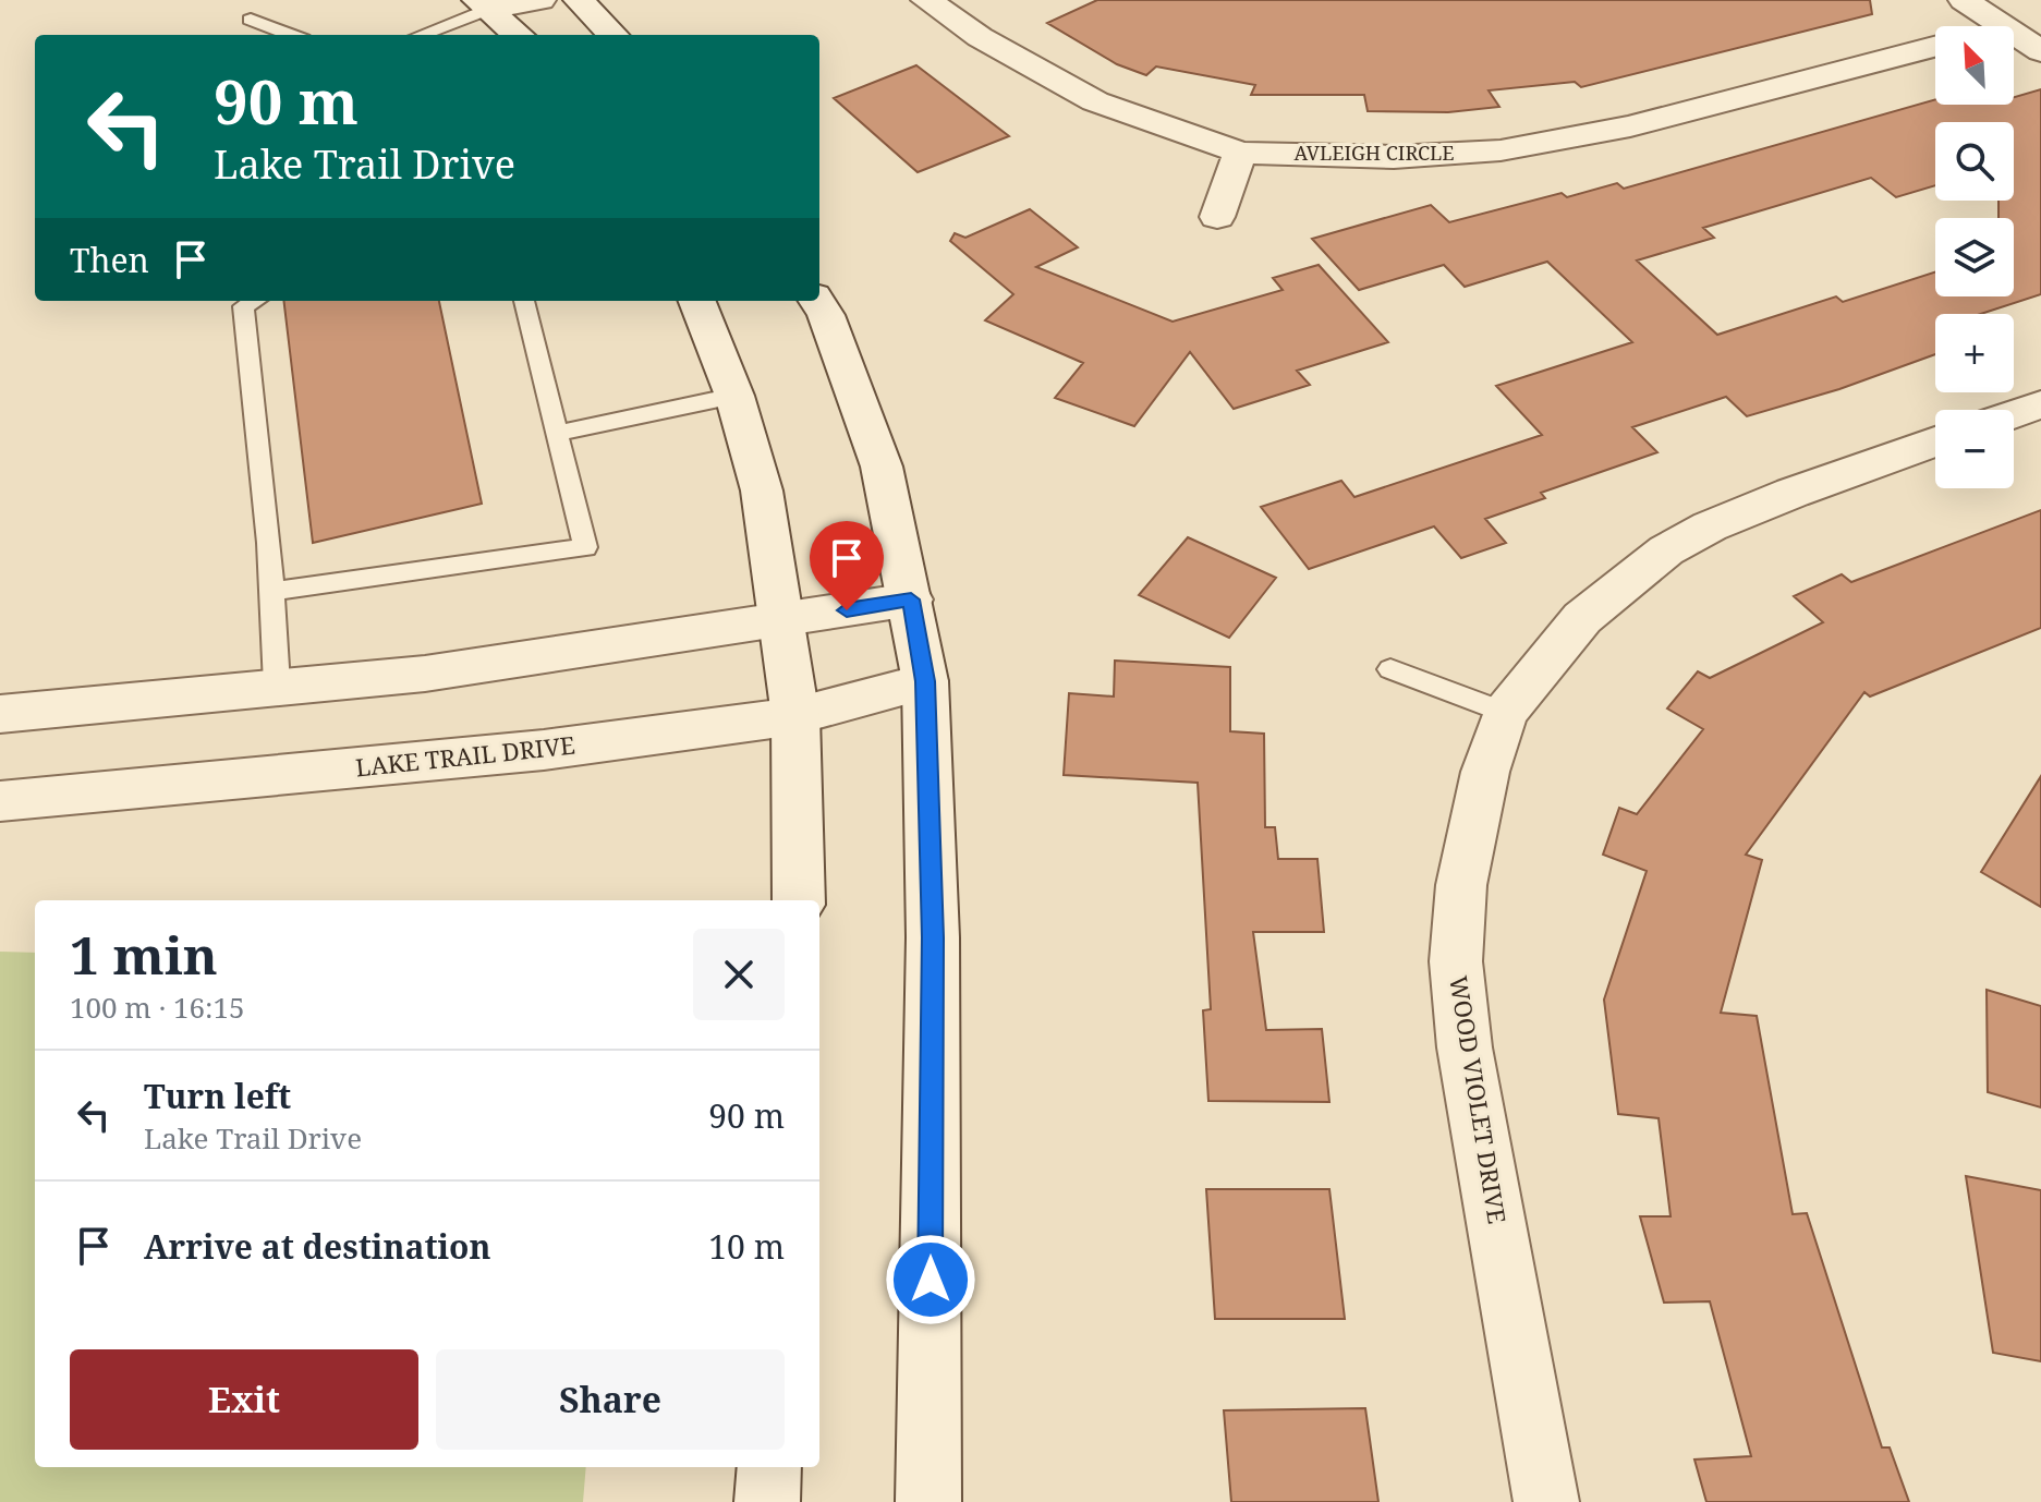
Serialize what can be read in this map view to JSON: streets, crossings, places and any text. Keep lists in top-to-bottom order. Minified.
{"streets":{"street":["AVLEIGH CIRCLE","LAKE TRAIL DRIVE","WOOD VIOLET DRIVE"]},"north":"top left","page":{"map_buttons":["+","−"],"turn":["90 m","Lake Trail Drive"],"then":"Then","heading":["1 min","100 m · 16:15"],"list":[{"name":"Turn left","note":"Lake Trail Drive","value":"90 m"},{"name":"Arrive at destination","value":"10 m"}],"buttons":["Exit","Share"]}}
